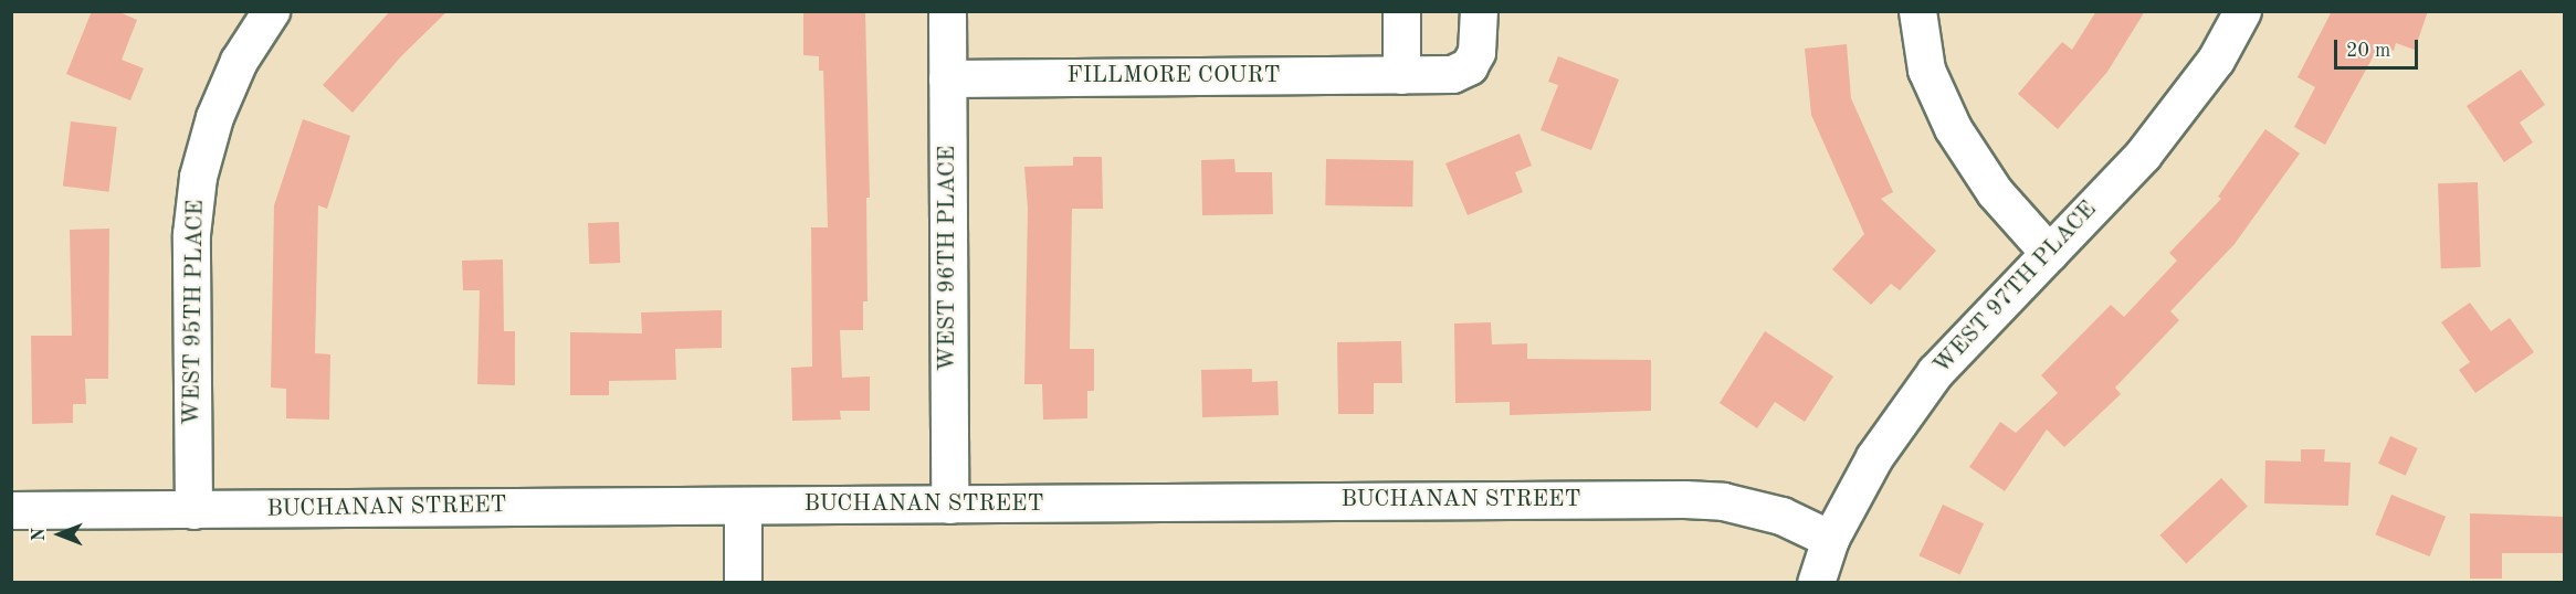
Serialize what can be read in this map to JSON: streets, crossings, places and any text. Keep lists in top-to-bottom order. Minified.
{"streets":{"street":["FILLMORE COURT","WEST 96TH PLACE","WEST 97TH PLACE","WEST 95TH PLACE","BUCHANAN STREET"]},"crossings":[["FILLMORE COURT","WEST 96TH PLACE"],["WEST 96TH PLACE","BUCHANAN STREET"],["WEST 97TH PLACE","BUCHANAN STREET"],["WEST 95TH PLACE","BUCHANAN STREET"]],"scale_bar":"20 m","north":"left"}
